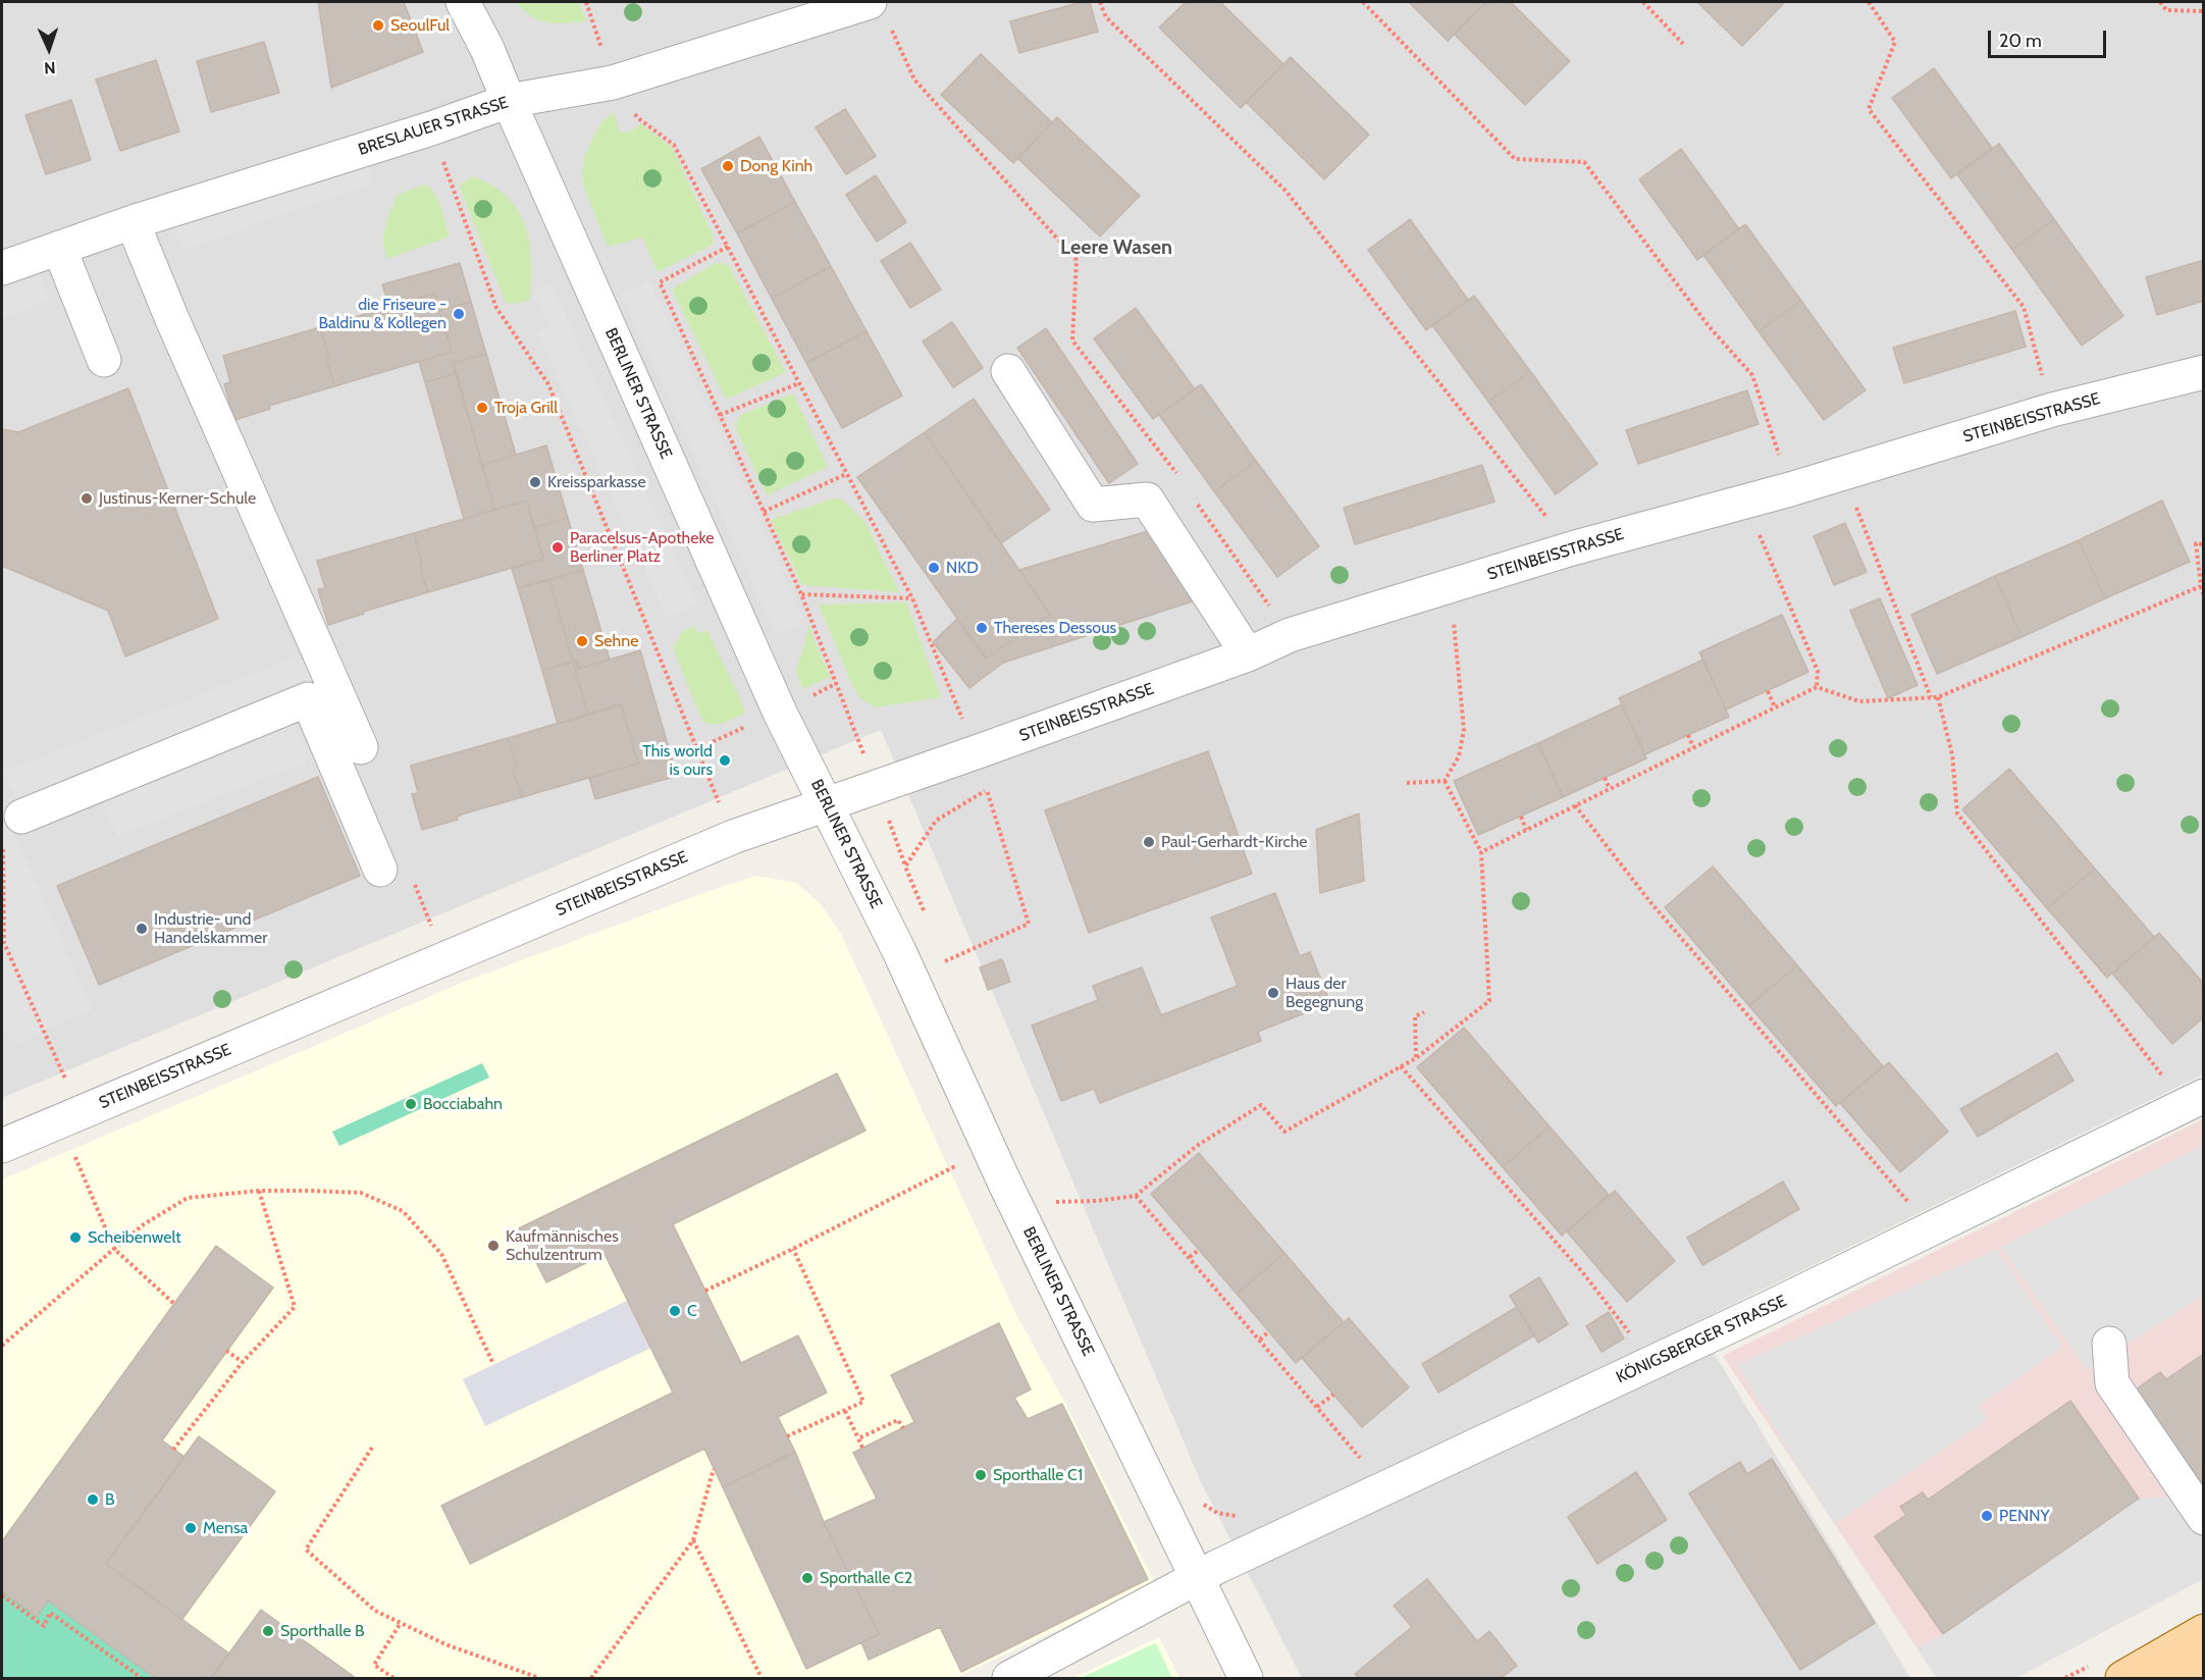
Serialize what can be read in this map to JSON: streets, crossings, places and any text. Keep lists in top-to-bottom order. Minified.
{"streets":{"street":["BRESLAUER STRASSE","BERLINER STRASSE","STEINBEISSTRASSE","KÖNIGSBERGER STRASSE"]},"crossings":[["BRESLAUER STRASSE","BERLINER STRASSE"],["BERLINER STRASSE","STEINBEISSTRASSE"],["BERLINER STRASSE","KÖNIGSBERGER STRASSE"]],"districts":["Leere Wasen"],"places":["SeoulFul","Dong Kinh","die Friseure - Baldinu & Kollegen","Troja Grill","Kreissparkasse","Justinus-Kerner-Schule","Paracelsus-Apotheke Berliner Platz","NKD","Thereses Dessous","Sehne","This world is ours","Paul-Gerhardt-Kirche","Industrie- und Handelskammer","Haus der Begegnung","Bocciabahn","Scheibenwelt","Kaufmännisches Schulzentrum","C","Sporthalle C1","B","PENNY","Mensa","Sporthalle C2","Sporthalle B"],"scale_bar":"20 m","north":"bottom"}
